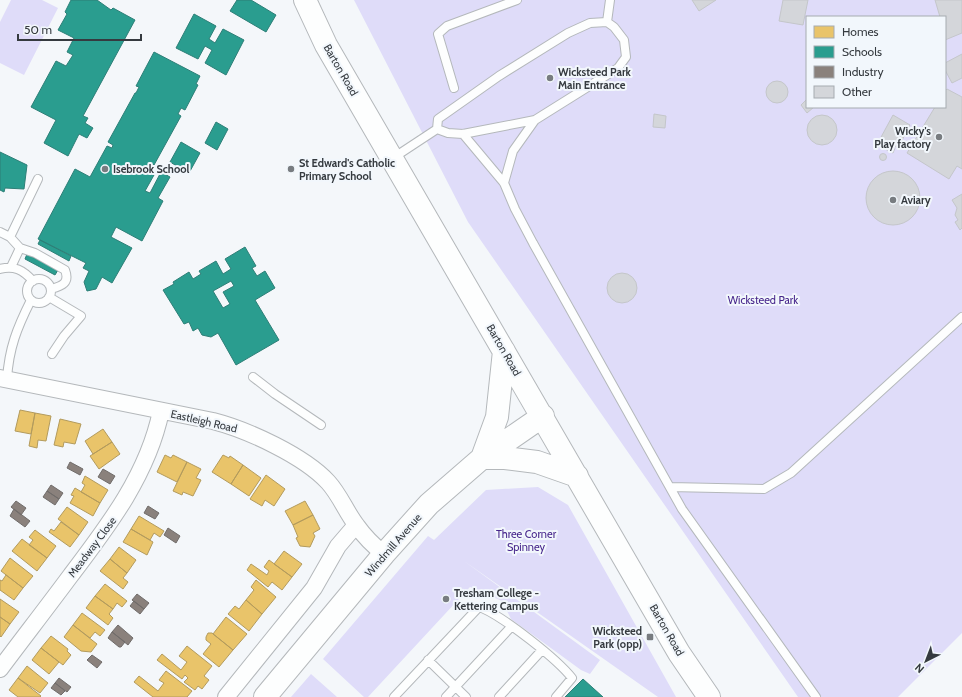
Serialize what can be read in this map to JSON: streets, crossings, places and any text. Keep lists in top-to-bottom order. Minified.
{"streets":{"main road":["Barton Road","Windmill Avenue"],"street":["Eastleigh Road","Meadway Close"]},"crossings":[["Barton Road","Windmill Avenue"],["Eastleigh Road","Windmill Avenue"],["Eastleigh Road","Meadway Close"]],"parks":["Wicksteed Park","Three Corner Spinney"],"places":{"other":["Wicksteed Park Main Entrance","Wicky's Play factory","Isebrook School","St Edward's Catholic Primary School","Aviary","Tresham College - Kettering Campus"],"transit":["Wicksteed Park (opp)"]},"legend":["Homes","Schools","Industry","Other"],"scale_bar":"50 m","north":"bottom left"}
